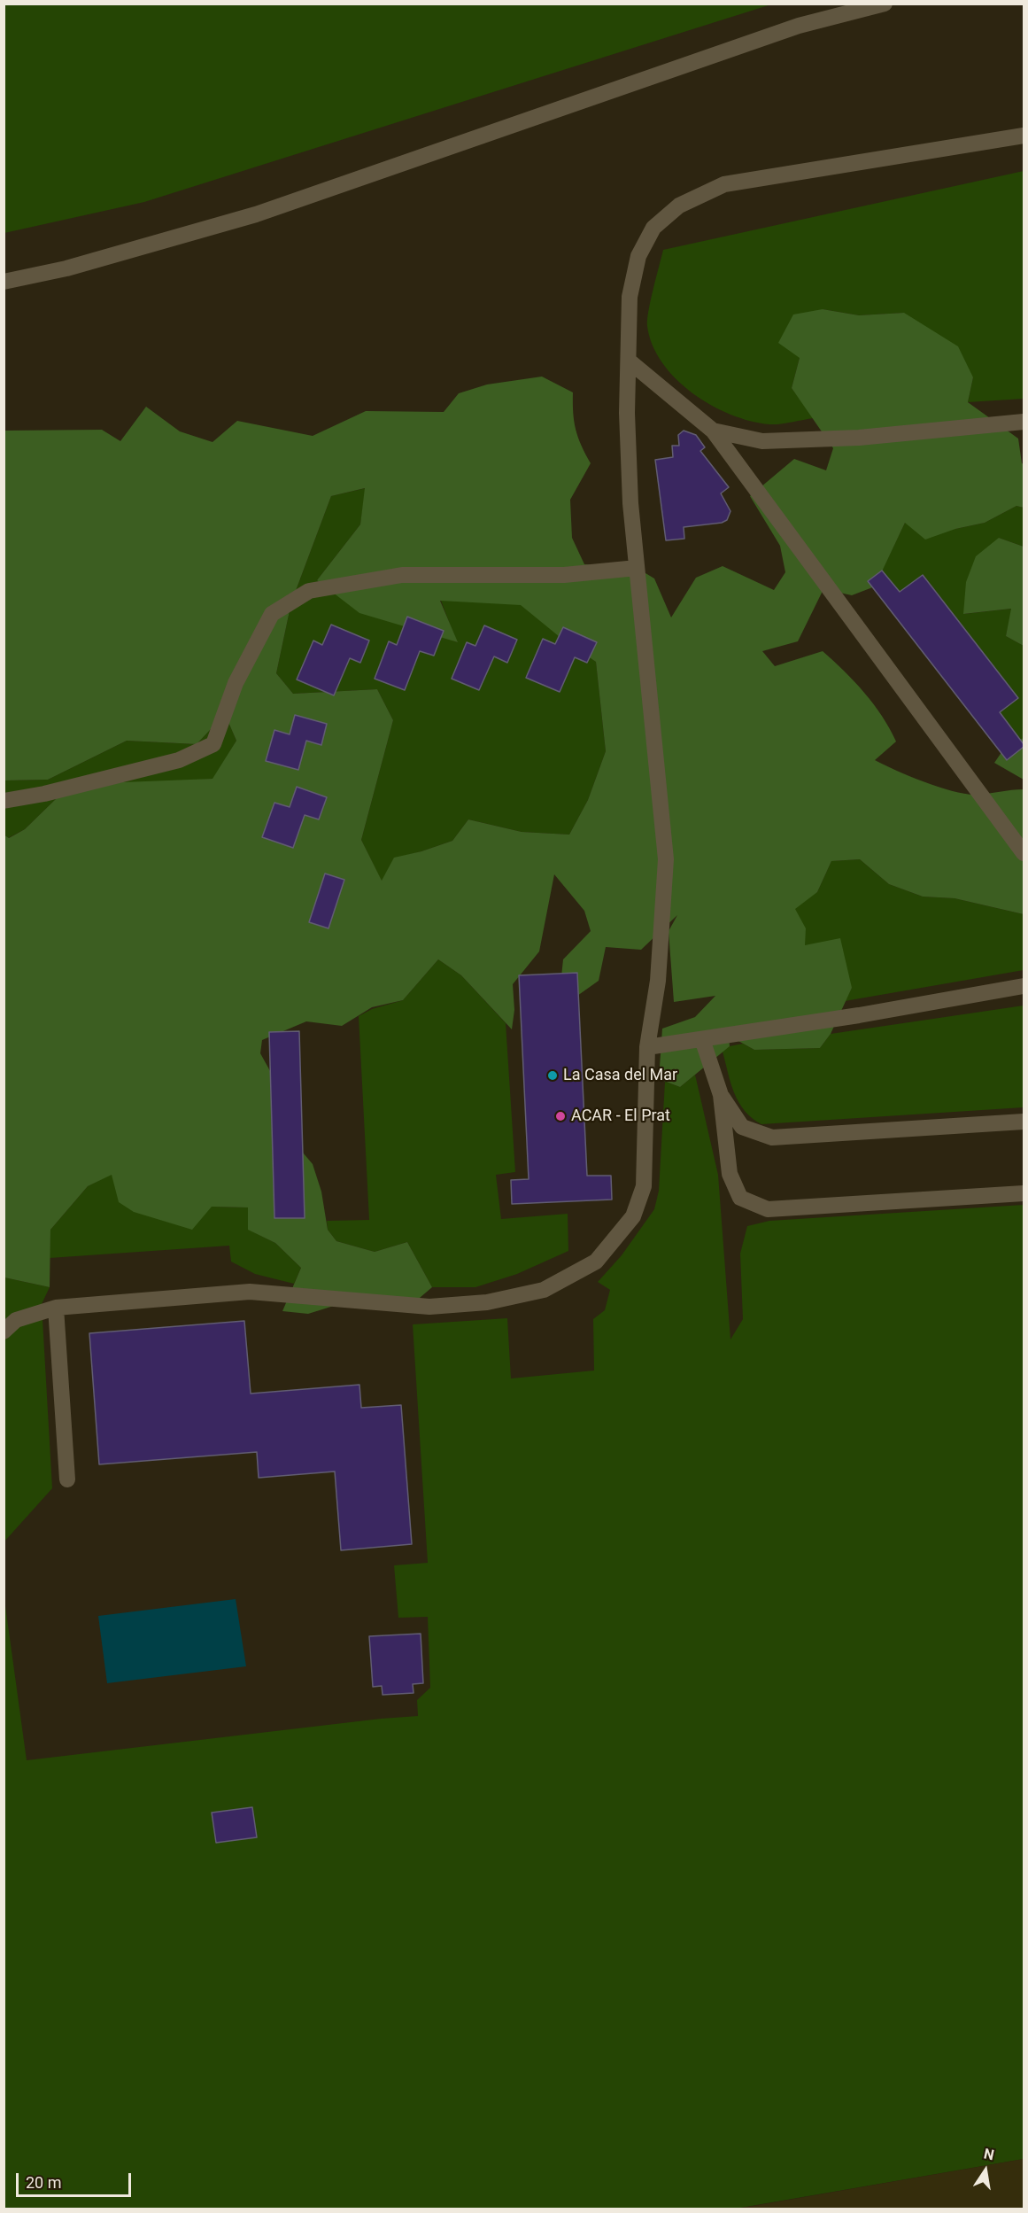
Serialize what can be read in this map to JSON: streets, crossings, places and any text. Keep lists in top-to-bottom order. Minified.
{"places":["La Casa del Mar","ACAR - El Prat"],"scale_bar":"20 m","north":"top"}
